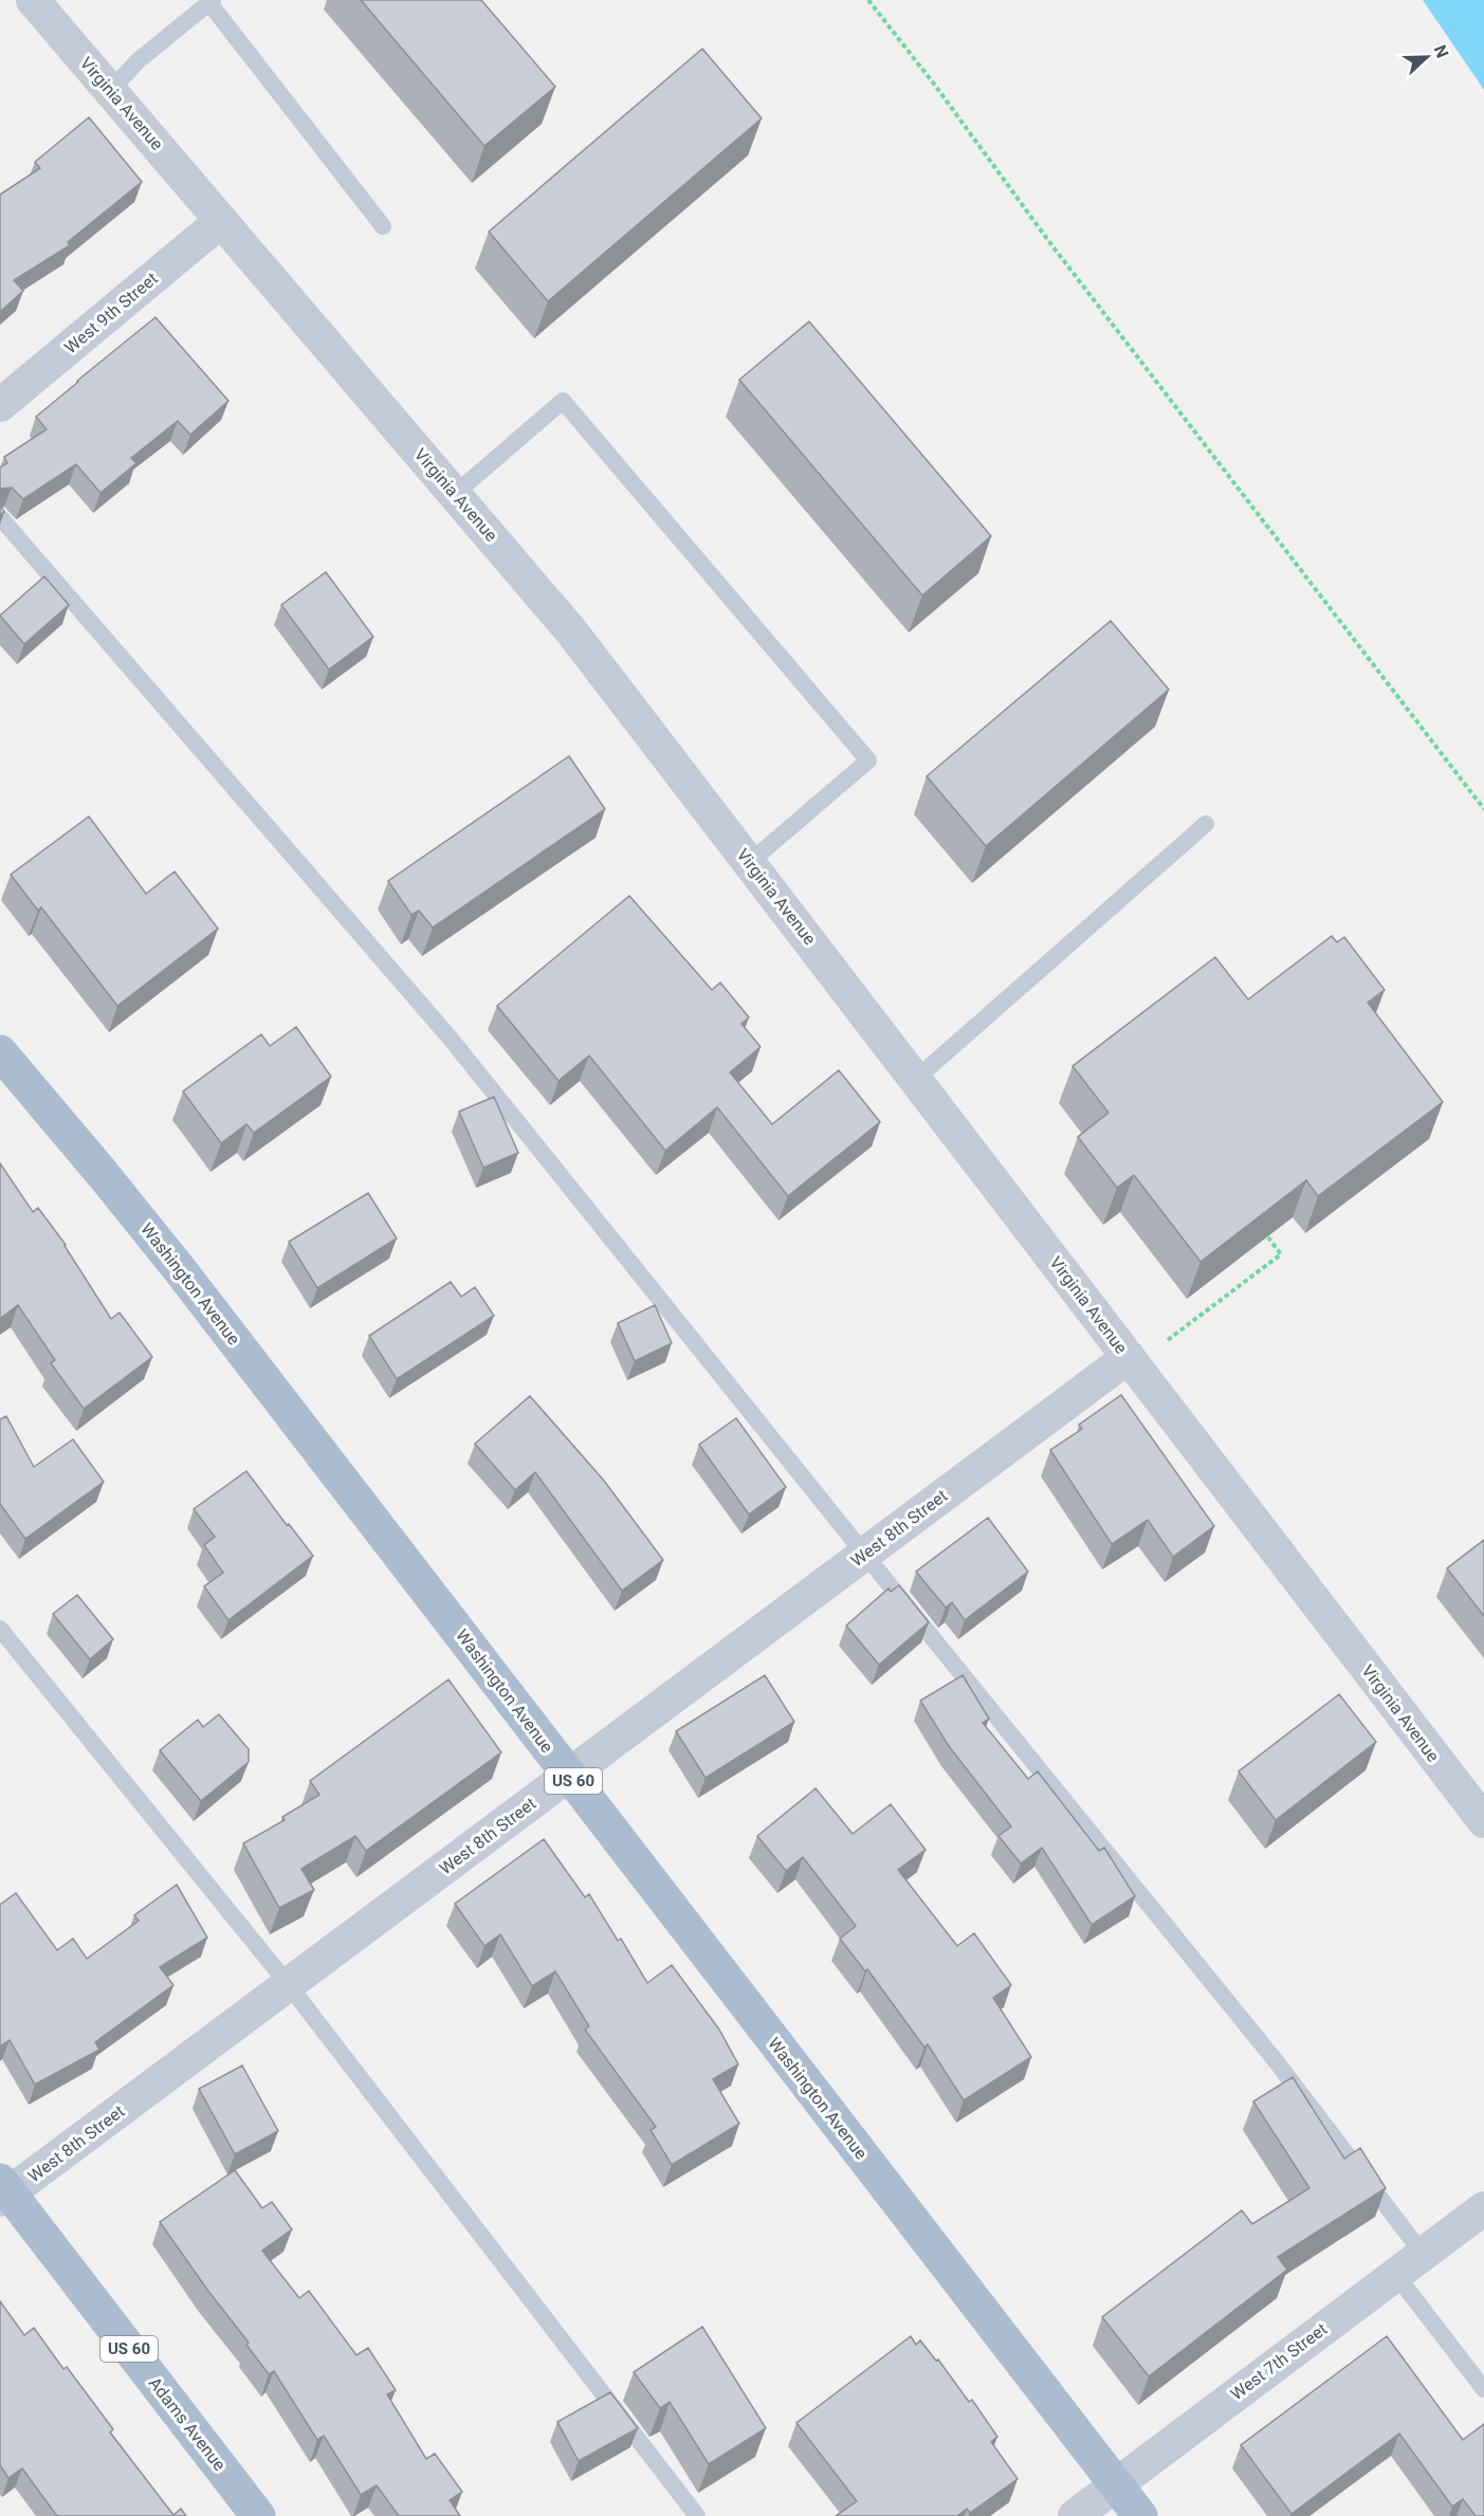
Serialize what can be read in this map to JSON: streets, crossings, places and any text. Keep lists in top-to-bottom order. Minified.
{"streets":{"main road":["Washington Avenue","US 60","Adams Avenue"],"street":["Virginia Avenue","West 9th Street","West 8th Street","West 7th Street"]},"crossings":[["Virginia Avenue","West 9th Street"],["Virginia Avenue","West 8th Street"],["Washington Avenue","West 8th Street"],["Washington Avenue","West 7th Street"],["West 8th Street","Adams Avenue"]],"north":"right"}
